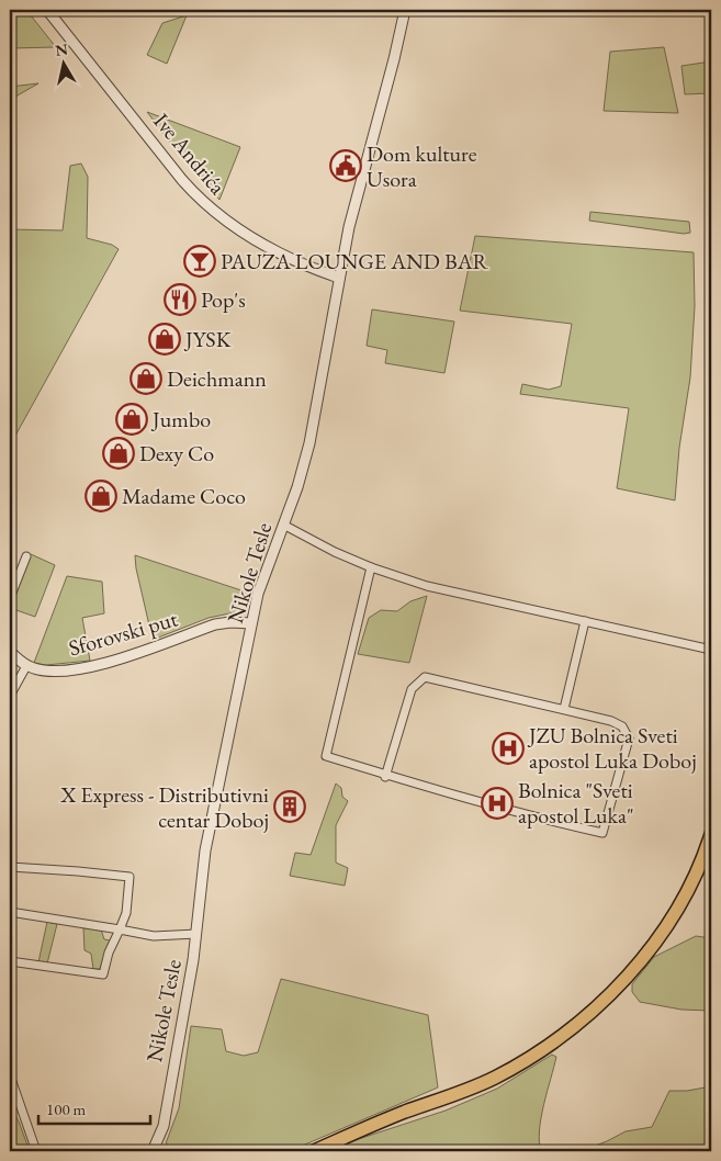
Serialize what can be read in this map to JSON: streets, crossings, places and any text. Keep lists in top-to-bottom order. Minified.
{"streets":{"street":["Ive Andrića","Nikole Tesle","Sforovski put"]},"crossings":[["Ive Andrića","Nikole Tesle"],["Nikole Tesle","Sforovski put"]],"places":{"public building":["Dom kulture Usora"],"bar":["PAUZA LOUNGE AND BAR"],"restaurant":["Pop's"],"shop":["JYSK","Deichmann","Jumbo","Dexy Co","Madame Coco"],"hospital":["JZU Bolnica Sveti apostol Luka Doboj","Bolnica \"Sveti apostol Luka\""],"building":["X Express - Distributivni centar Doboj"]},"scale_bar":"100 m","north":"top"}
